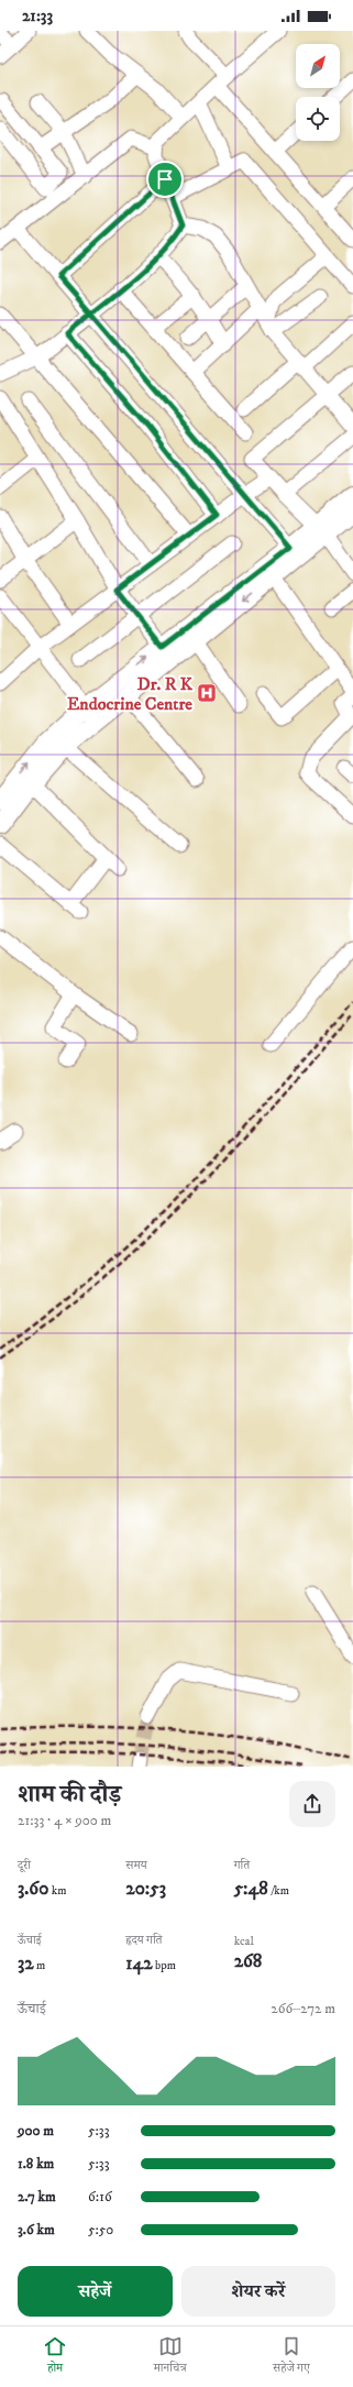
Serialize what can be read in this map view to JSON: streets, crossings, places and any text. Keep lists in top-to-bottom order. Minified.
{"places":{"hospital":["Dr. R K Endocrine Centre"]},"north":"top right","page":{"status":"21:33","heading":["शाम की दौड़","21:33 · 4 × 900 m"],"stats":[["दूरी","3.60 km"],["समय","20:53"],["गति","5:48 /km"],["ऊँचाई","32 m"],["हृदय गति","142 bpm"],["kcal","268"]],"chart":["ऊँचाई","266–272 m"],"list":[{"name":"900 m","note":"5:33"},{"name":"1.8 km","note":"5:33"},{"name":"2.7 km","note":"6:16"},{"name":"3.6 km","note":"5:50"}],"buttons":["सहेजें","शेयर करें"],"tabs":["होम","मानचित्र","सहेजे गए"]}}
